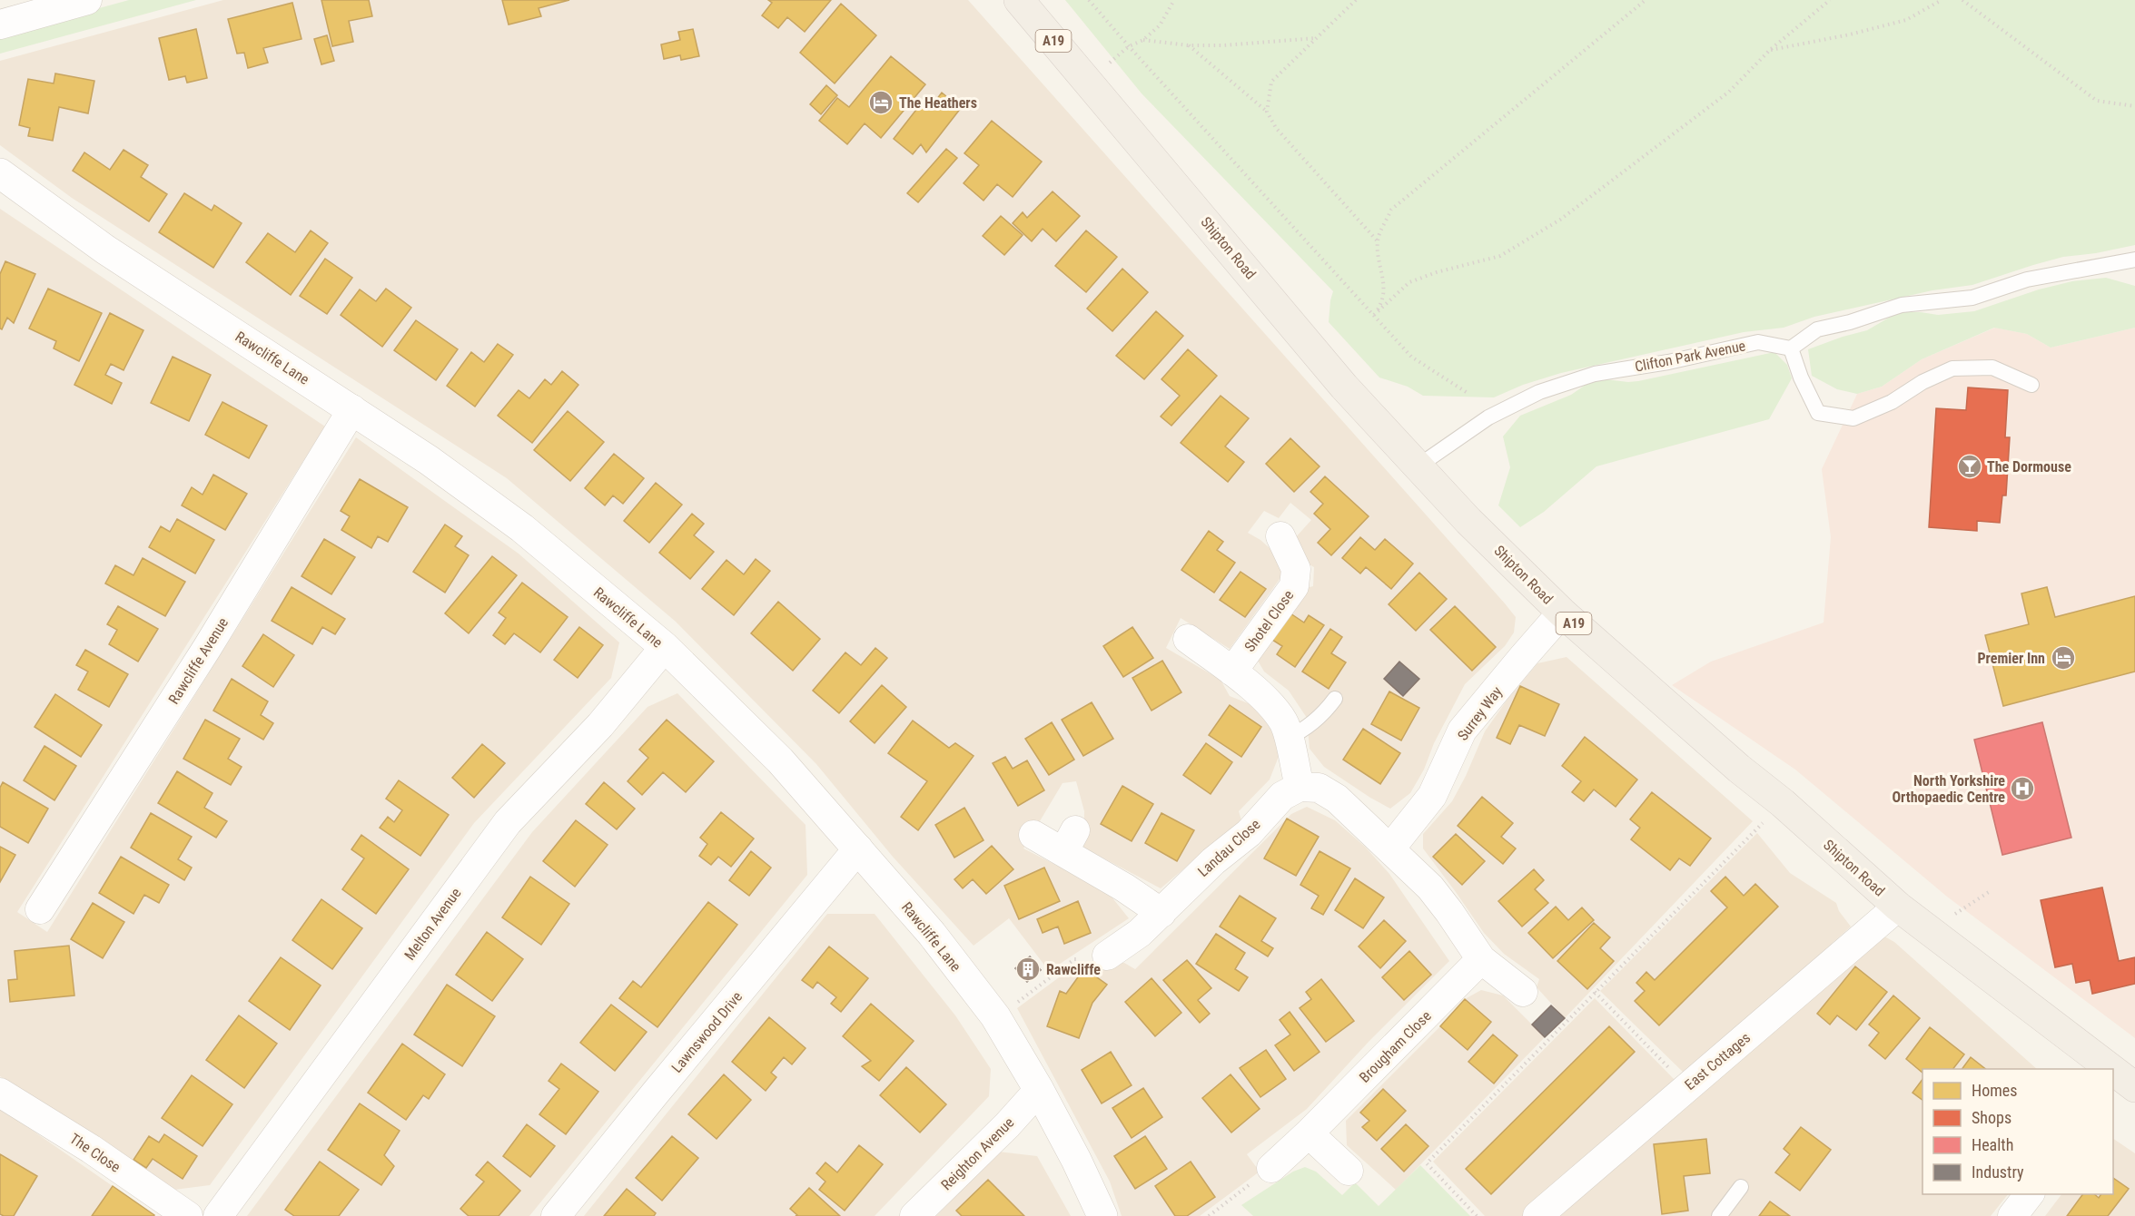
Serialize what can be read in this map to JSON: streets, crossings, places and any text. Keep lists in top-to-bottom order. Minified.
{"streets":{"main road":["A19","Shipton Road"],"street":["Rawcliffe Lane","Shotel Close","Rawcliffe Avenue","Surrey Way","Landau Close","Melton Avenue","Lawnswood Drive","Brougham Close","East Cottages","The Close","Reighton Avenue"],"lane":["Clifton Park Avenue"]},"crossings":[["Shipton Road","Clifton Park Avenue"],["Shipton Road","Surrey Way"],["Shipton Road","East Cottages"],["Rawcliffe Lane","Rawcliffe Avenue"],["Rawcliffe Lane","Melton Avenue"],["Rawcliffe Lane","Lawnswood Drive"],["Rawcliffe Lane","Reighton Avenue"]],"places":{"hotel":["The Heathers","Premier Inn"],"bar":["The Dormouse"],"hospital":["North Yorkshire Orthopaedic Centre"],"building":["Rawcliffe"]},"legend":["Homes","Shops","Health","Industry"]}
